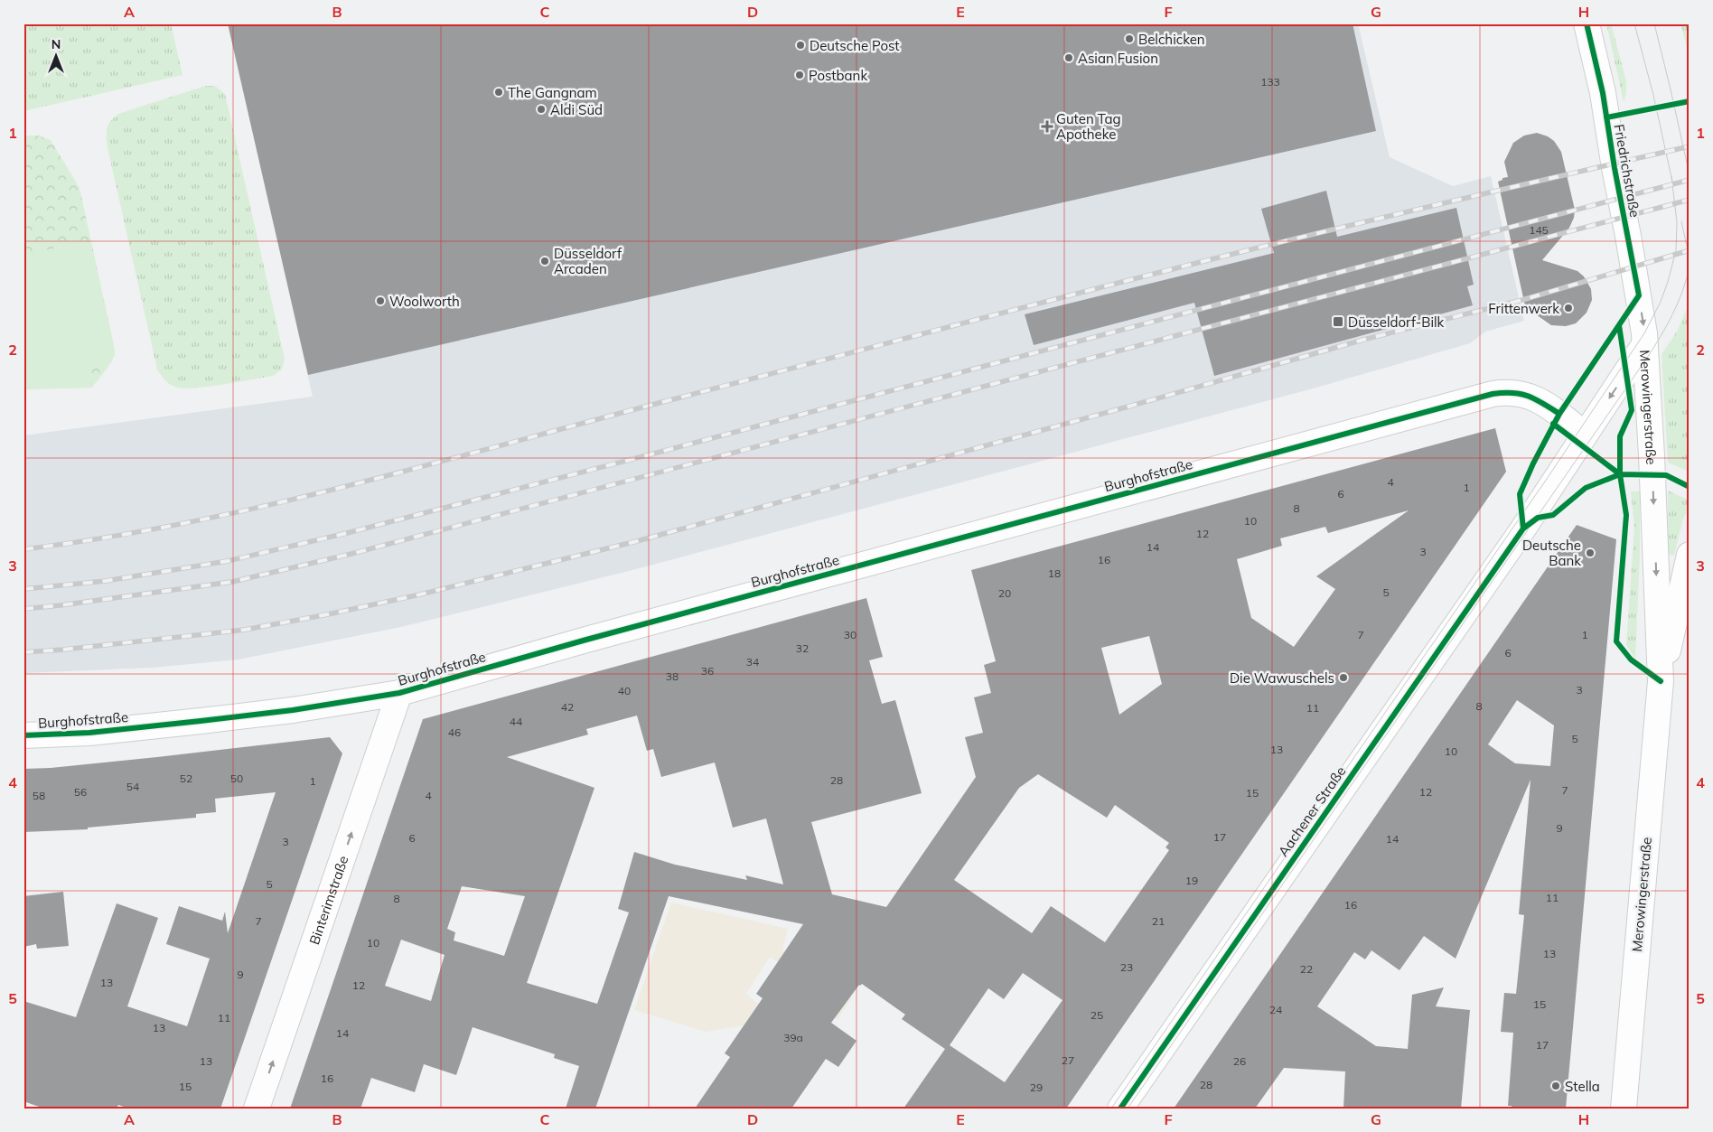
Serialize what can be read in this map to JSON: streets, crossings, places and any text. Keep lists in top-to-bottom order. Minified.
{"streets":{"street":["Friedrichstraße","Merowingerstraße","Burghofstraße","Aachener Straße","Binterimstraße"]},"crossings":[["Friedrichstraße","Merowingerstraße"],["Merowingerstraße","Aachener Straße"],["Burghofstraße","Aachener Straße"],["Burghofstraße","Binterimstraße"]],"one_way":["Binterimstraße"],"places":{"other":["Belchicken","Deutsche Post","Asian Fusion","Postbank","The Gangnam","Aldi Süd","Düsseldorf Arcaden","Woolworth","Frittenwerk","Deutsche Bank","Die Wawuschels","Stella"],"health":["Guten Tag Apotheke"],"transit":["Düsseldorf-Bilk"]},"house_numbers":["133","145","4","1","6","8","10","12","14","3","16","18","5","20","30","7","1","32","6","34","36","38","3","40","8","42","11","44","46","5","13","10","52","50","28","1","54","7","56","12","15","58","4","9","17","6","14","3","19","5","11","8","16","7","21","10","13","23","22","9","13","12","15","24","25","11","13","14","39a","17","27","13","26","16","28","15","29"],"north":"top","grid":{"columns":["A","B","C","D","E","F","G","H"],"rows":["1","2","3","4","5"]}}
